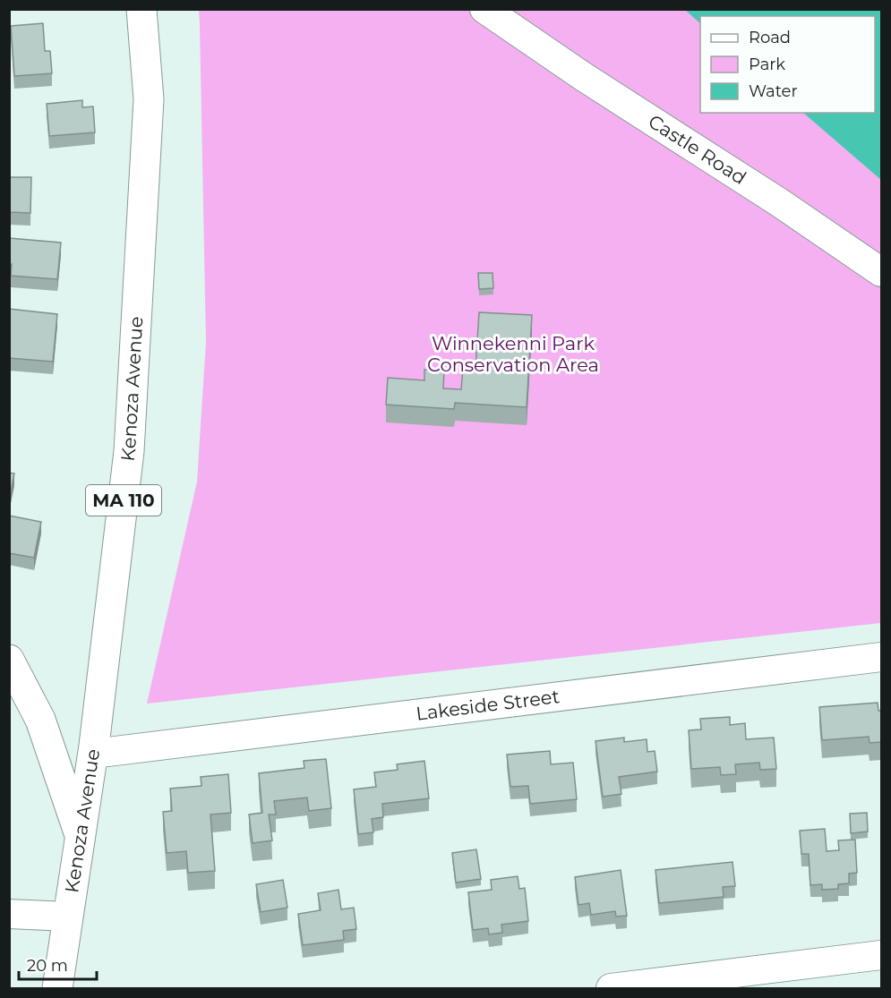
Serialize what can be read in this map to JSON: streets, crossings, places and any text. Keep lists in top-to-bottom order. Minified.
{"streets":{"main road":["Kenoza Avenue","MA 110"],"street":["Castle Road","Lakeside Street"]},"crossings":[["Kenoza Avenue","Lakeside Street"]],"parks":["Winnekenni Park Conservation Area"],"legend":["Road","Park","Water"],"scale_bar":"20 m"}
